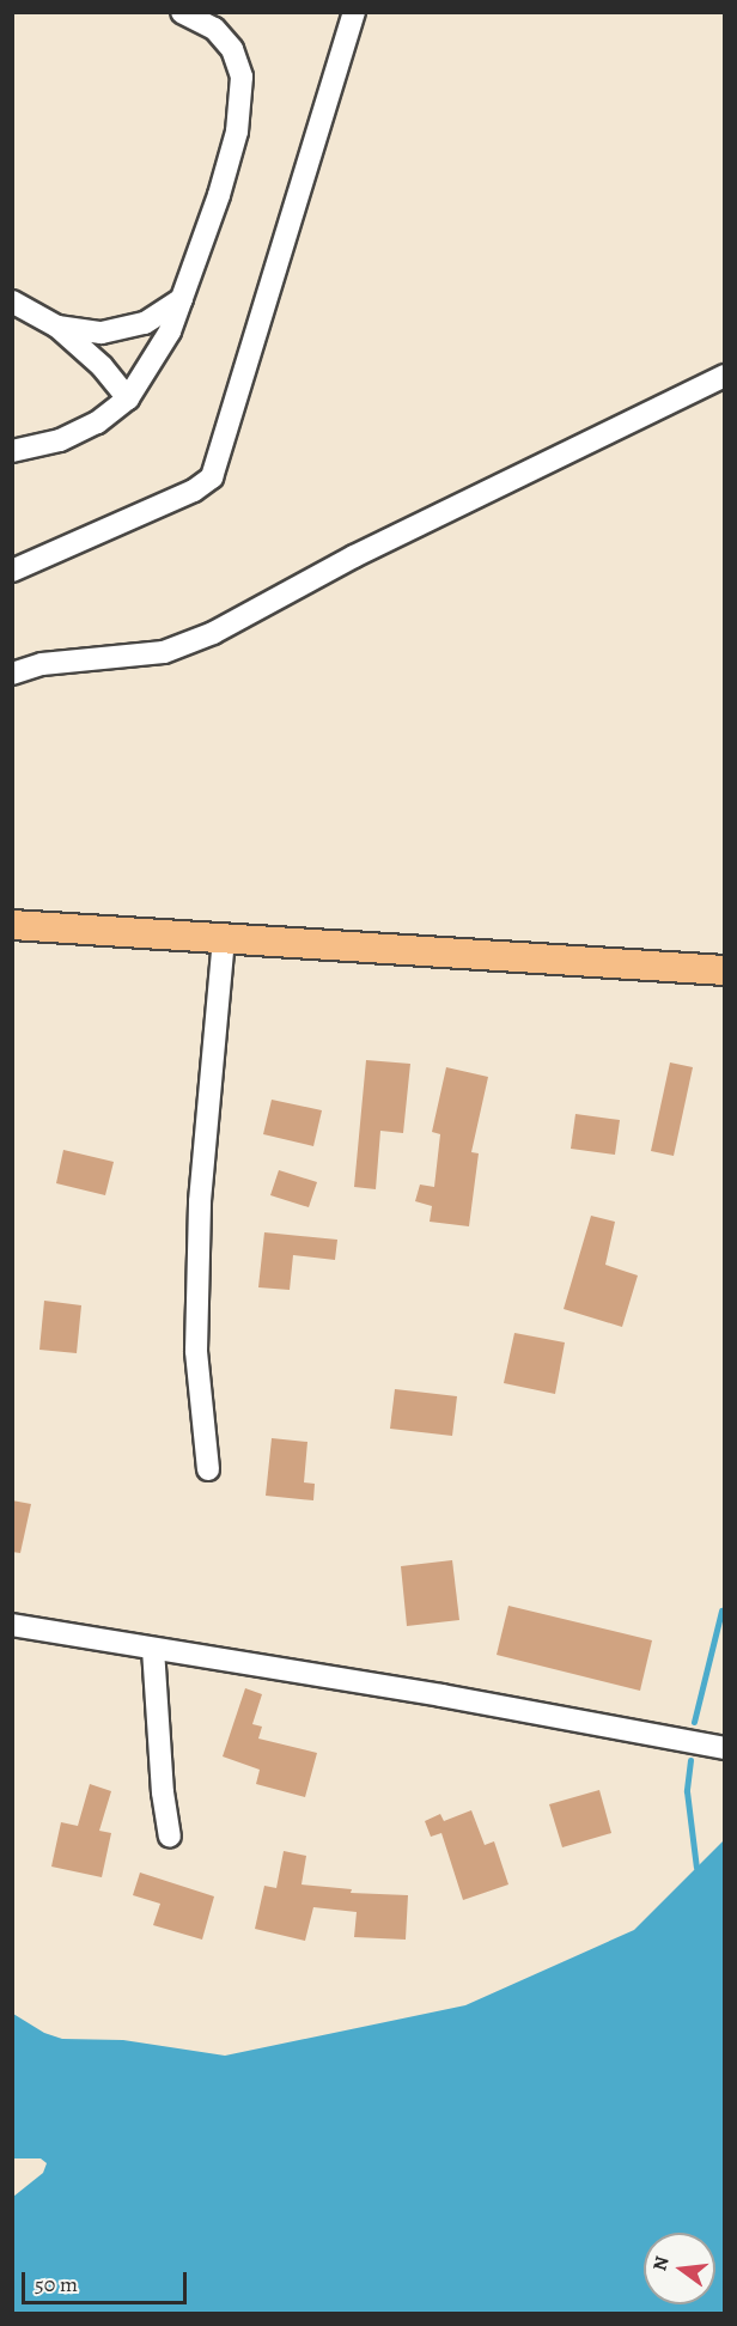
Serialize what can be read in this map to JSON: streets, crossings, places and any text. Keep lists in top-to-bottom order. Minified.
{"scale_bar":"50 m","north":"left"}
